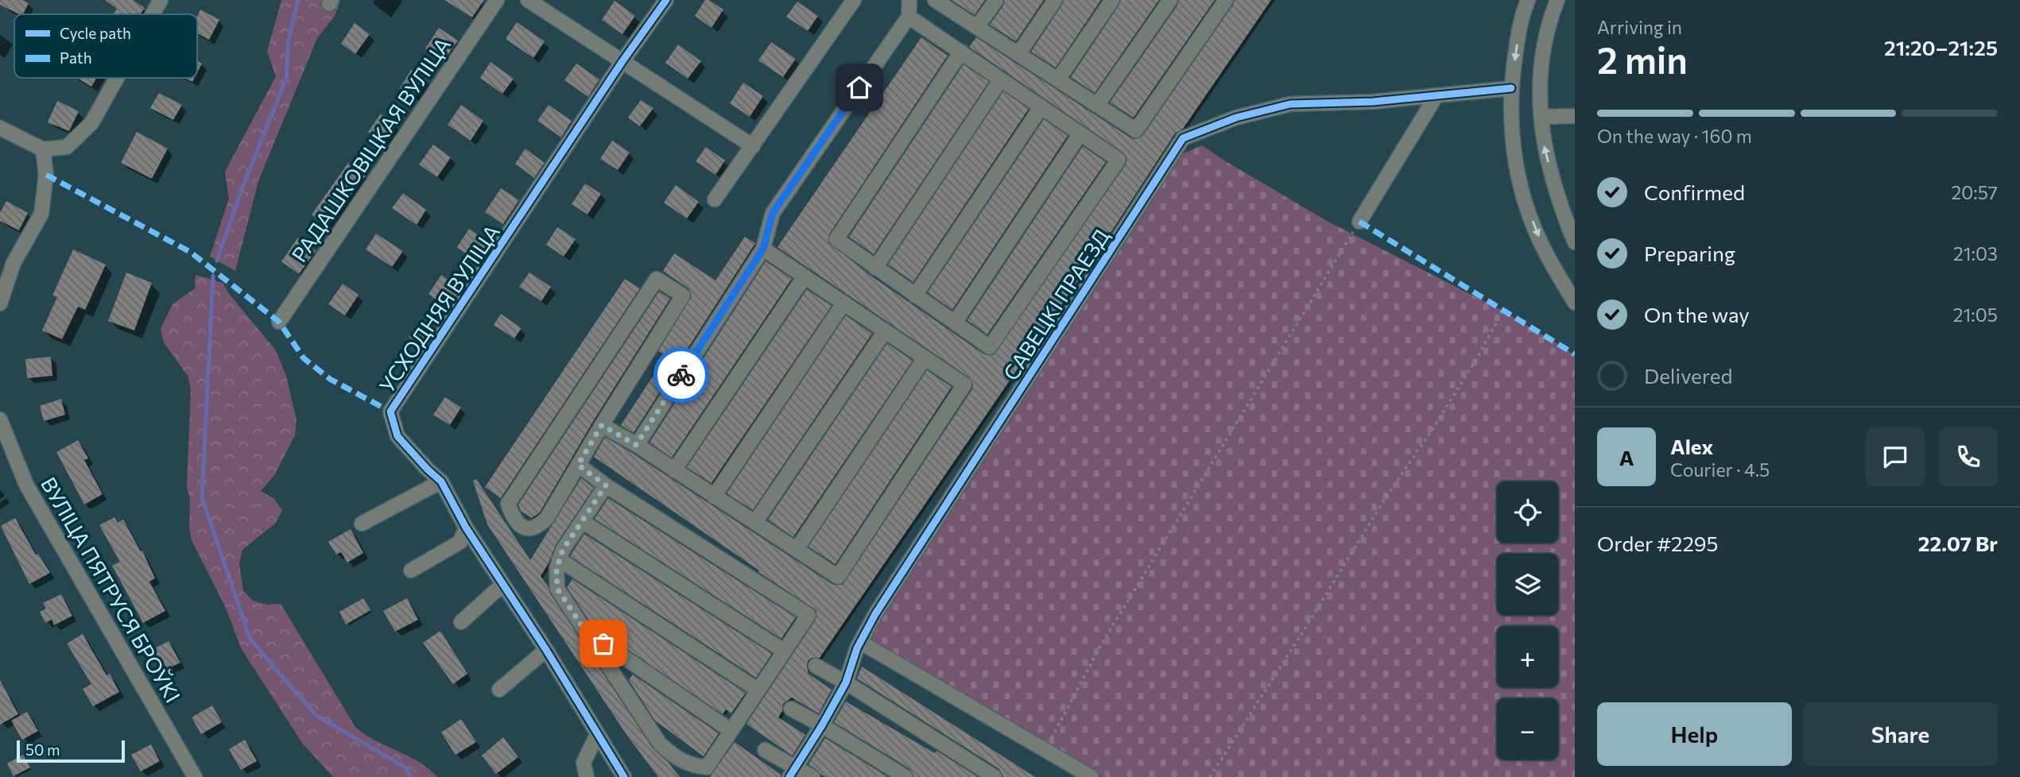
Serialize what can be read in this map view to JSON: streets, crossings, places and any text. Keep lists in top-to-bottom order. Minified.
{"streets":{"street":["РАДАШКОВІЦКАЯ ВУЛІЦА","САВЕЦКІ ПРАЕЗД","УСХОДНЯЯ ВУЛІЦА","ВУЛІЦА ПЯТРУСЯ БРОЎКІ"]},"legend":["Cycle path","Path"],"scale_bar":"50 m","page":{"heading":["2 min","Arriving in","21:20–21:25"],"panel":["Alex","Courier · 4.5","Order #2295","22.07 Br"],"bar":"On the way · 160 m","list":[["Confirmed","20:57"],["Preparing","21:03"],["On the way","21:05"],"Delivered"],"round":"A","map_buttons":["+","−"],"buttons":["Help","Share"],"scale":"50 m"}}
